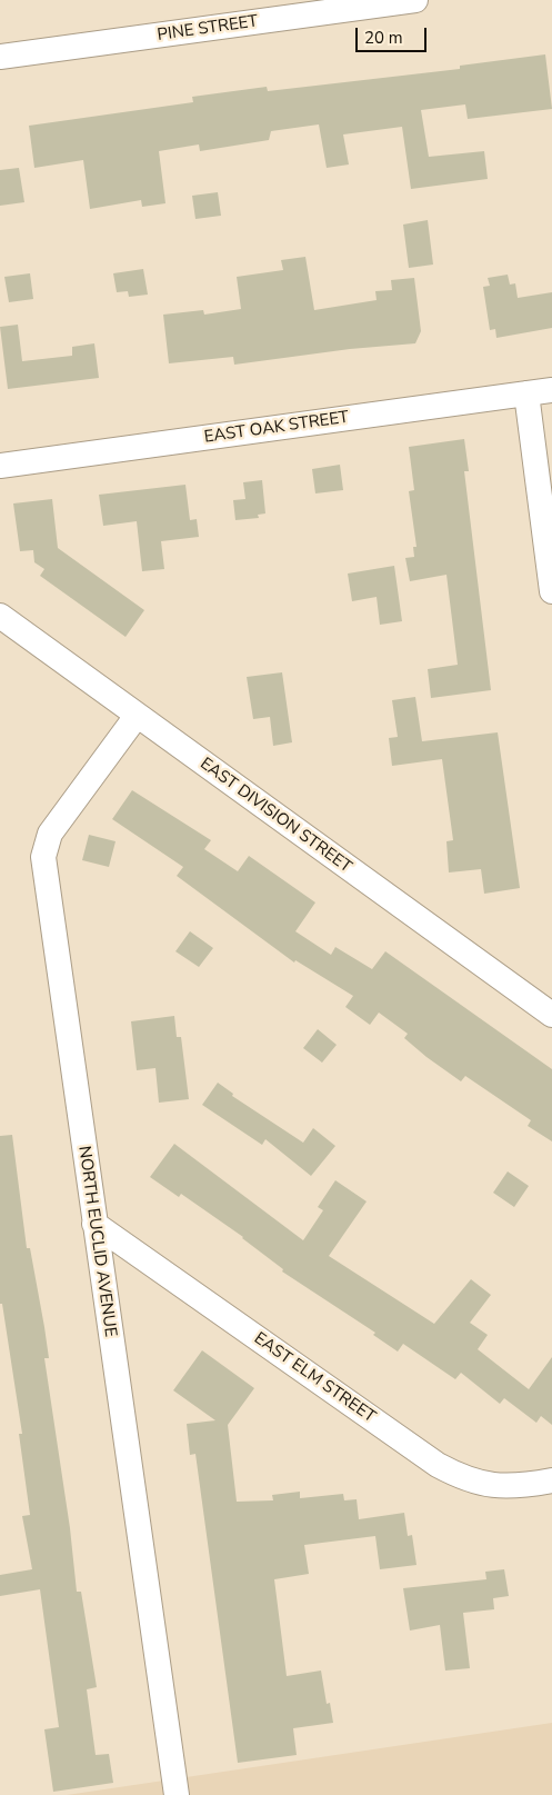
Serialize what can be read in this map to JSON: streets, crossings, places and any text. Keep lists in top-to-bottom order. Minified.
{"streets":{"street":["PINE STREET","EAST OAK STREET","EAST DIVISION STREET","NORTH EUCLID AVENUE","EAST ELM STREET"]},"crossings":[["EAST DIVISION STREET","NORTH EUCLID AVENUE"],["NORTH EUCLID AVENUE","EAST ELM STREET"]],"scale_bar":"20 m"}
